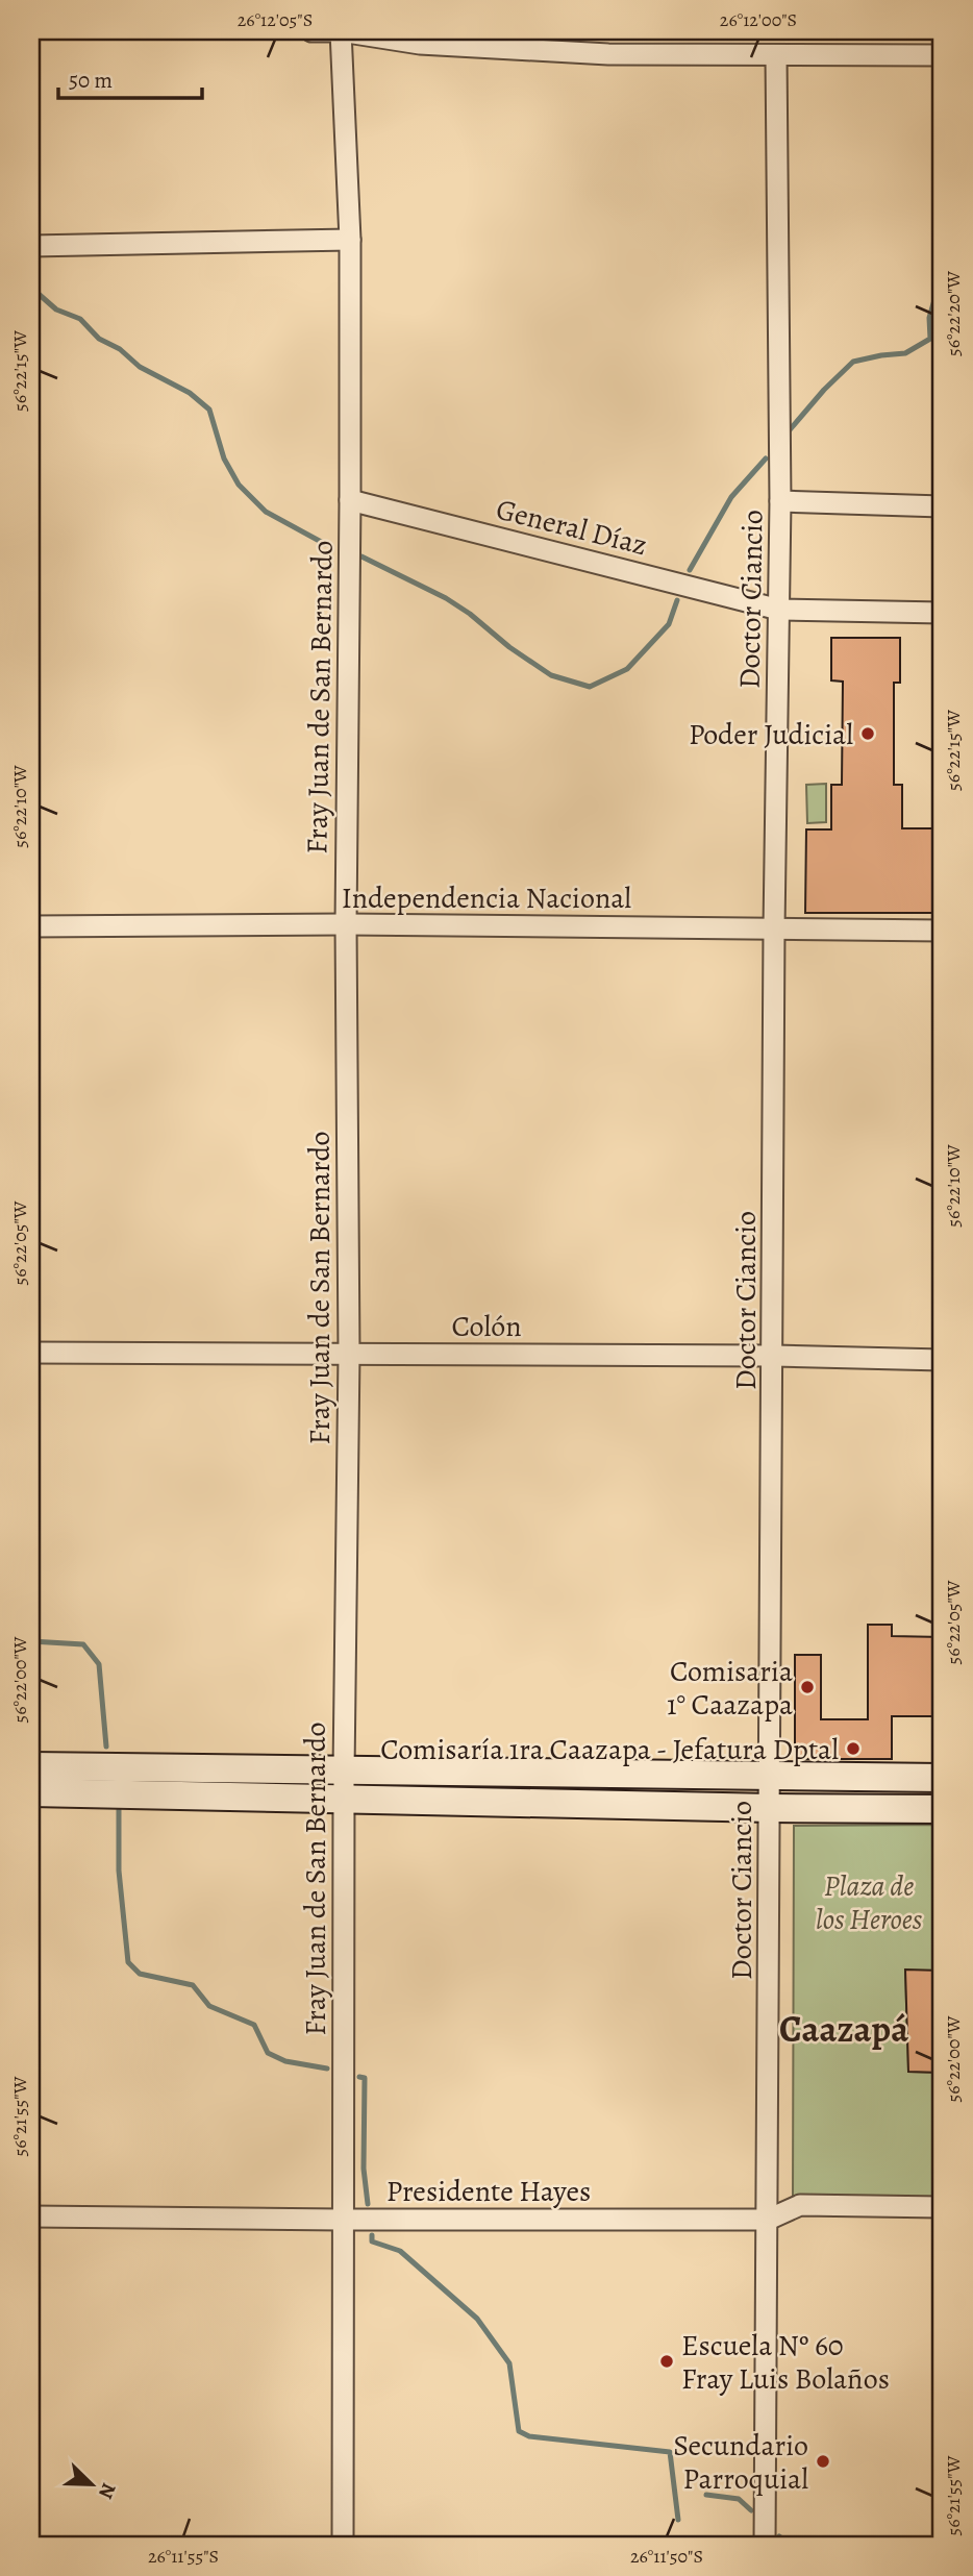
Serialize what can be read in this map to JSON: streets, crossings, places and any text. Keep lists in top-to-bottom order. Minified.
{"streets":{"street":["General Díaz","Doctor Ciancio","Fray Juan de San Bernardo","Independencia Nacional","Colón","Presidente Hayes"]},"crossings":[["General Díaz","Doctor Ciancio"],["General Díaz","Fray Juan de San Bernardo"],["Doctor Ciancio","Independencia Nacional"],["Doctor Ciancio","Colón"],["Doctor Ciancio","Presidente Hayes"],["Fray Juan de San Bernardo","Independencia Nacional"],["Fray Juan de San Bernardo","Colón"],["Fray Juan de San Bernardo","Presidente Hayes"]],"districts":["Caazapá"],"parks":["Plaza de los Heroes"],"places":["Poder Judicial","Comisaria 1° Caazapa","Comisaría 1ra Caazapa - Jefatura Dptal","Escuela Nº 60 Fray Luis Bolaños","Secundario Parroquial"],"scale_bar":"50 m","north":"bottom right","coordinates":["26°12'05\"S","26°12'00\"S","56°22'20\"W","56°22'15\"W","56°22'10\"W","56°22'05\"W","56°22'00\"W","56°21'55\"W","26°11'55\"S","26°11'50\"S"]}
